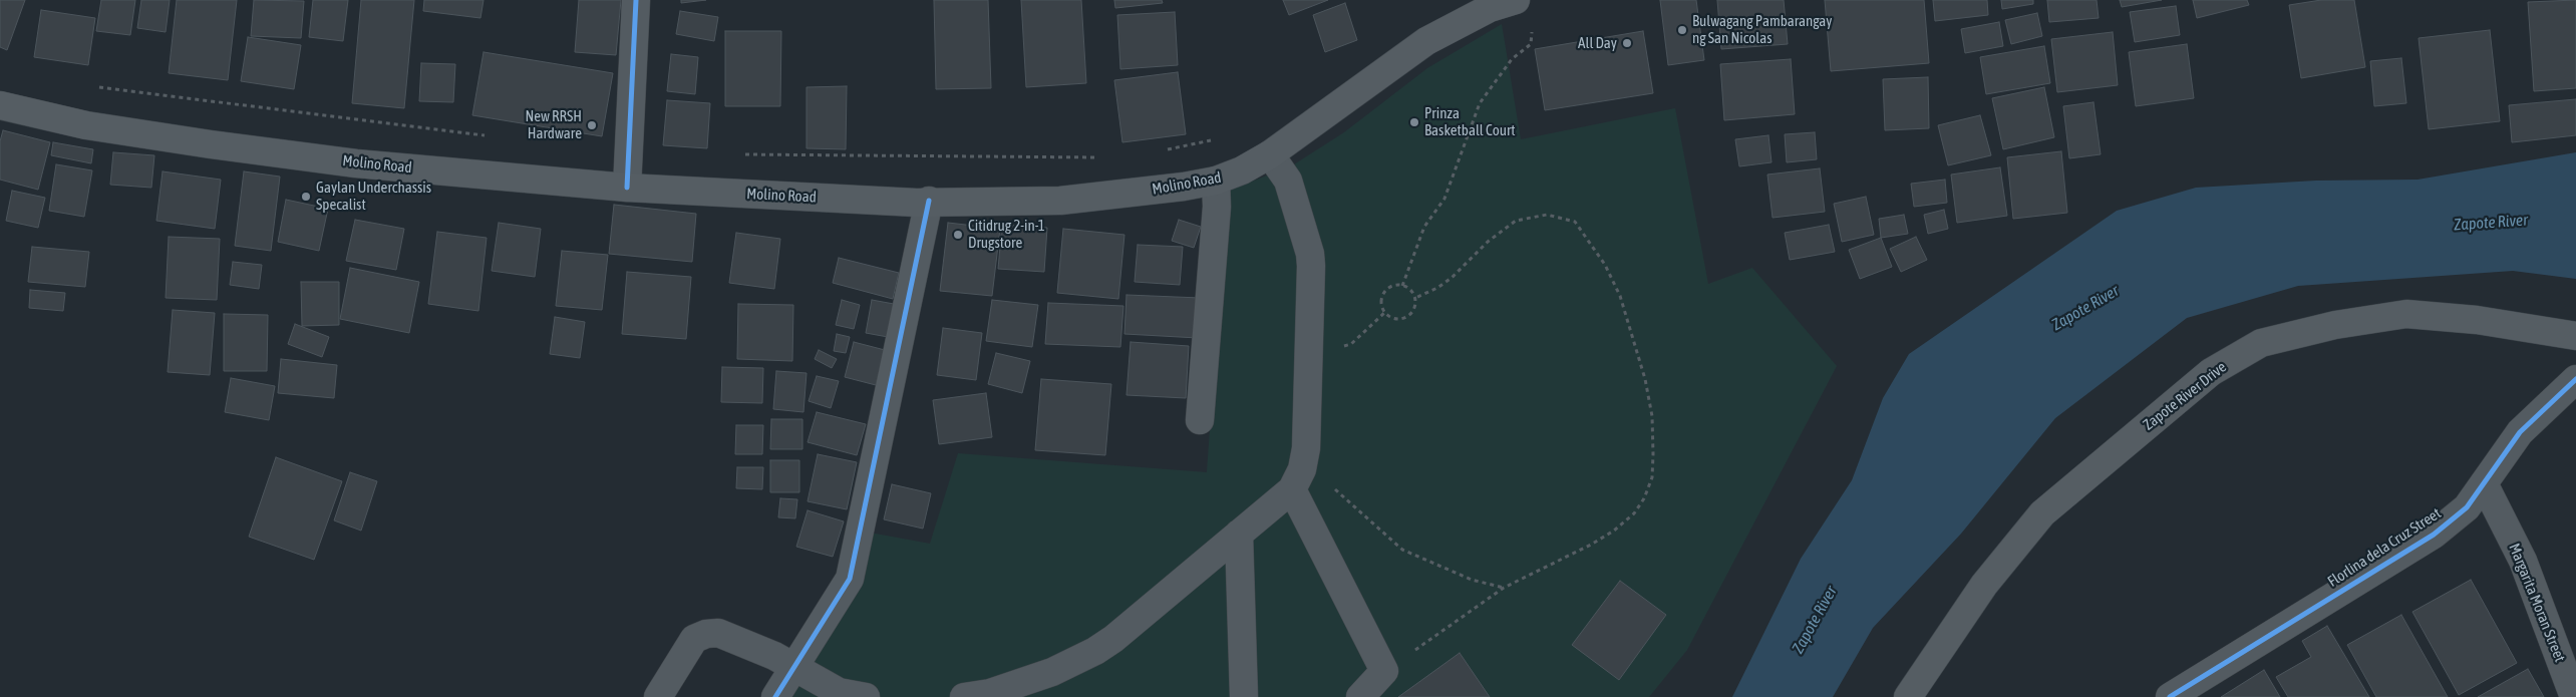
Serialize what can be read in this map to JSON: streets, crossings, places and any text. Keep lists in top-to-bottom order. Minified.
{"streets":{"main road":["Molino Road","Zapote River Drive"],"street":["Florlina dela Cruz Street","Margarita Moran Street"]},"crossings":[["Florlina dela Cruz Street","Margarita Moran Street"]],"water":["Zapote River"],"places":["Bulwagang Pambarangay ng San Nicolas","All Day","Prinza Basketball Court","New RRSH Hardware","Gaylan Underchassis Specalist","Citidrug 2-in-1 Drugstore"]}
